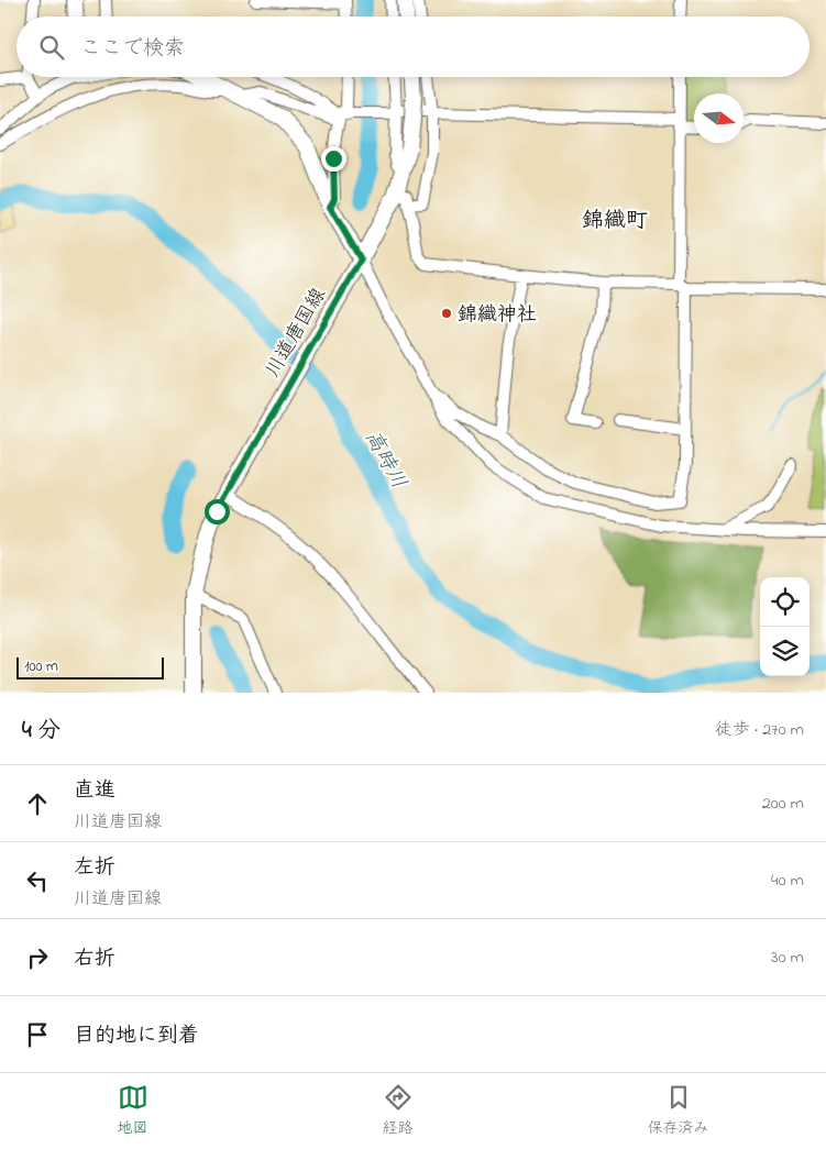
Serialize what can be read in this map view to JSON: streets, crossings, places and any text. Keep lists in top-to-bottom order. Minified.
{"streets":{"main road":["川道唐国線"]},"districts":["錦織町"],"water":["高時川"],"places":["錦織神社"],"scale_bar":"100 m","north":"right","page":{"search":"ここで検索","scale":"100 m","heading":["4 分","徒歩 · 270 m"],"list":[["直進","川道唐国線","200 m"],["左折","川道唐国線","40 m"],["右折","30 m"],"目的地に到着"],"nav":["地図","経路","保存済み"]}}
